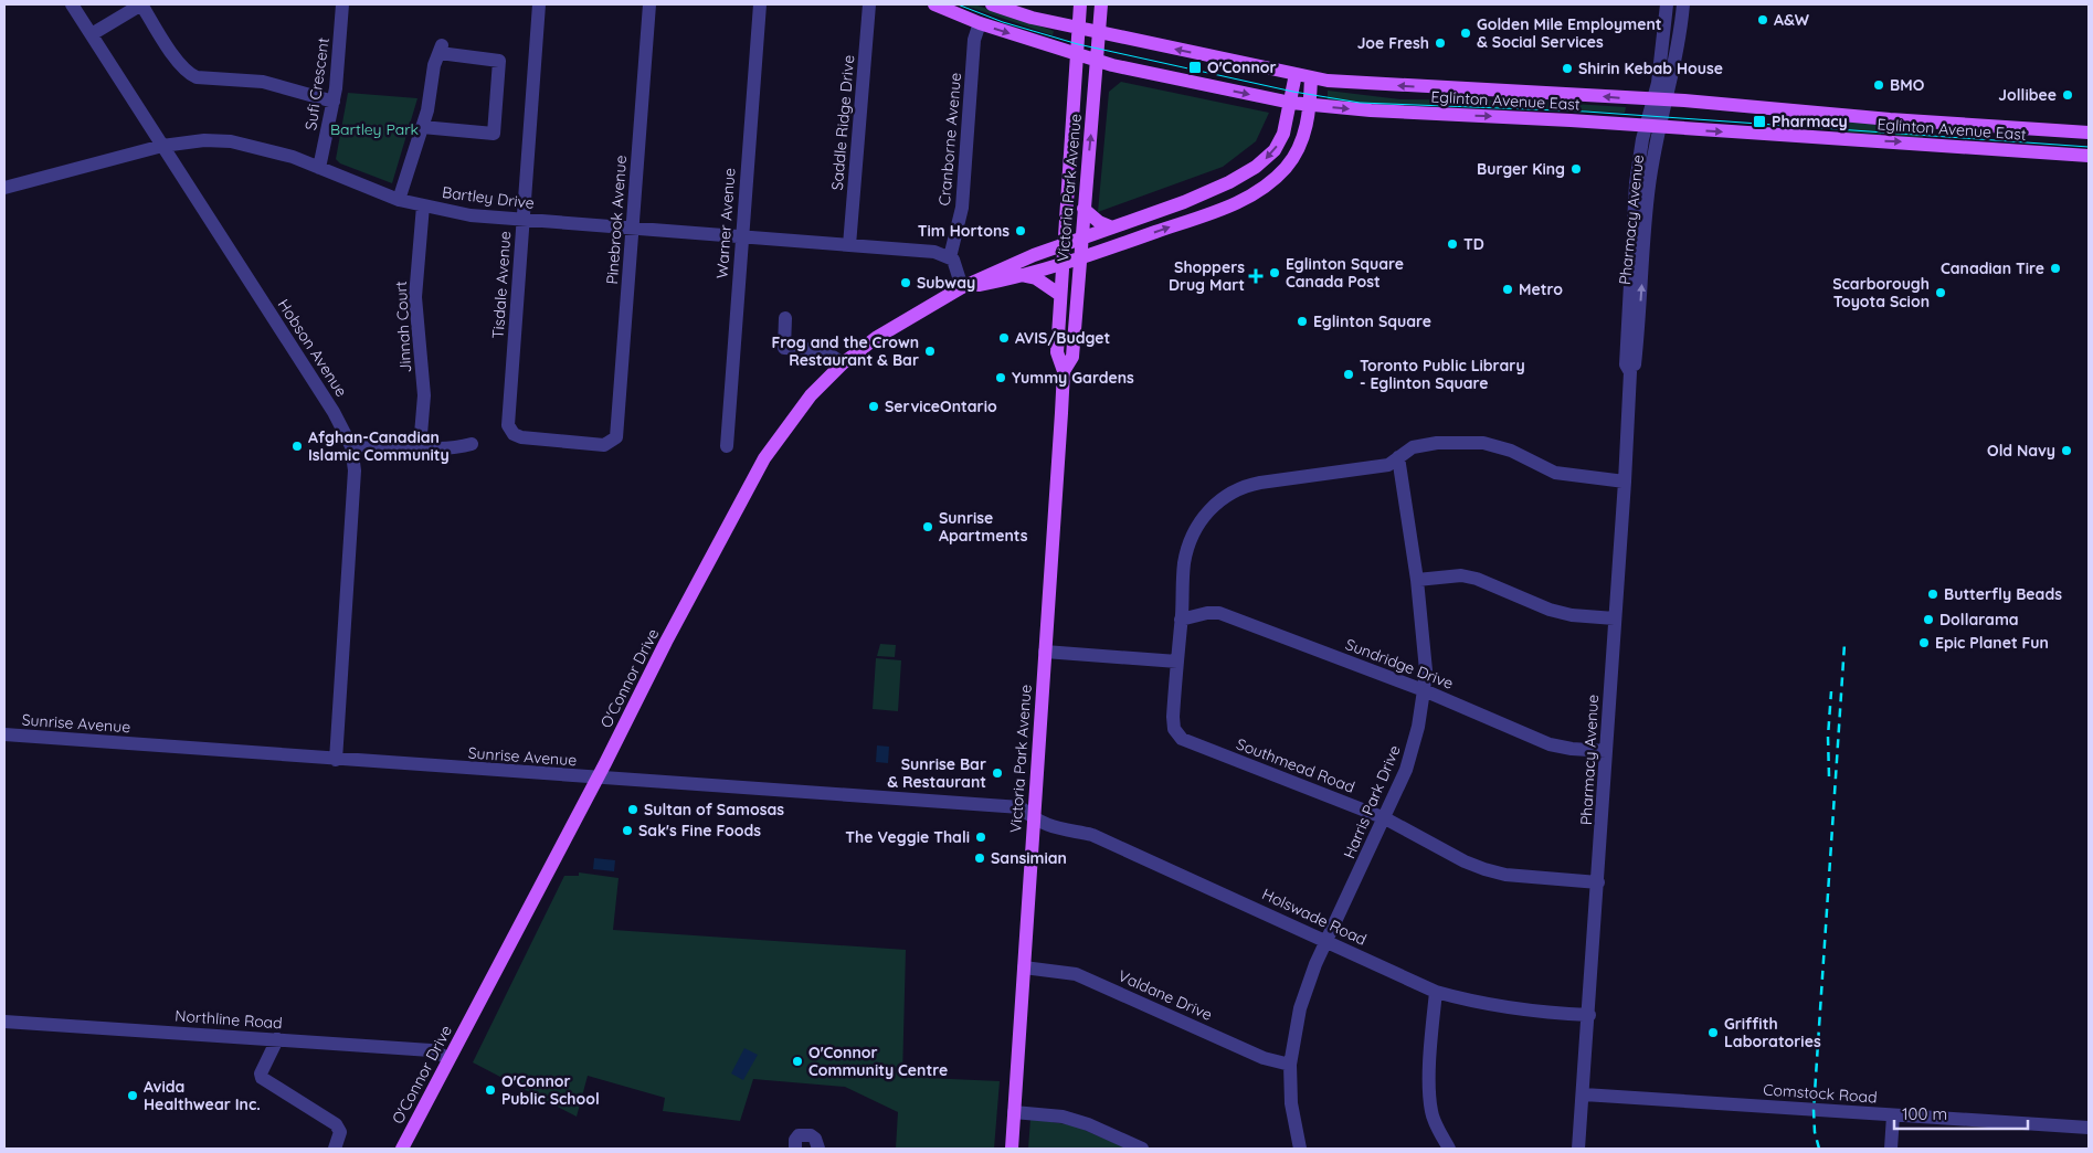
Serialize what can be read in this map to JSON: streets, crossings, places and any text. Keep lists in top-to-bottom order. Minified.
{"streets":{"main road":["Eglinton Avenue East","Victoria Park Avenue","O'Connor Drive"],"street":["Sufi Crescent","Saddle Ridge Drive","Cranborne Avenue","Bartley Drive","Pinebrook Avenue","Pharmacy Avenue","Warner Avenue","Tisdale Avenue","Jinnah Court","Hobson Avenue","Sundridge Drive","Sunrise Avenue","Southmead Road","Harris Park Drive","Holswade Road","Valdane Drive","Northline Road","Comstock Road"]},"crossings":[["Sufi Crescent","Bartley Drive"],["Eglinton Avenue East","Cranborne Avenue"],["Eglinton Avenue East","Victoria Park Avenue"],["Eglinton Avenue East","Pharmacy Avenue"],["Saddle Ridge Drive","Bartley Drive"],["Cranborne Avenue","Bartley Drive"],["Victoria Park Avenue","O'Connor Drive"],["Victoria Park Avenue","Sunrise Avenue"],["Victoria Park Avenue","Holswade Road"],["Victoria Park Avenue","Valdane Drive"],["Bartley Drive","Pinebrook Avenue"],["Bartley Drive","Warner Avenue"],["Bartley Drive","Tisdale Avenue"],["Bartley Drive","Jinnah Court"],["Bartley Drive","Hobson Avenue"],["Pinebrook Avenue","Tisdale Avenue"],["Pharmacy Avenue","Sundridge Drive"],["Pharmacy Avenue","Southmead Road"],["Pharmacy Avenue","Holswade Road"],["Pharmacy Avenue","Comstock Road"],["Hobson Avenue","Sunrise Avenue"],["Sundridge Drive","Southmead Road"],["Sundridge Drive","Harris Park Drive"],["O'Connor Drive","Sunrise Avenue"],["O'Connor Drive","Northline Road"],["Sunrise Avenue","Holswade Road"],["Southmead Road","Harris Park Drive"],["Harris Park Drive","Holswade Road"],["Harris Park Drive","Valdane Drive"]],"parks":["Bartley Park"],"places":{"other":["A&W","Golden Mile Employment & Social Services","Joe Fresh","Shirin Kebab House","BMO","Jollibee","Burger King","Tim Hortons","TD","Canadian Tire","Eglinton Square Canada Post","Subway","Metro","Scarborough Toyota Scion","Eglinton Square","AVIS/Budget","Frog and the Crown Restaurant & Bar","Toronto Public Library - Eglinton Square","Yummy Gardens","ServiceOntario","Afghan-Canadian Islamic Community","Old Navy","Sunrise Apartments","Butterfly Beads","Dollarama","Epic Planet Fun","Sunrise Bar & Restaurant","Sultan of Samosas","Sak's Fine Foods","The Veggie Thali","Sansimian","Griffith Laboratories","O'Connor Community Centre","O'Connor Public School","Avida Healthwear Inc."],"transit":["O'Connor","Pharmacy"],"health":["Shoppers Drug Mart"]},"scale_bar":"100 m"}
